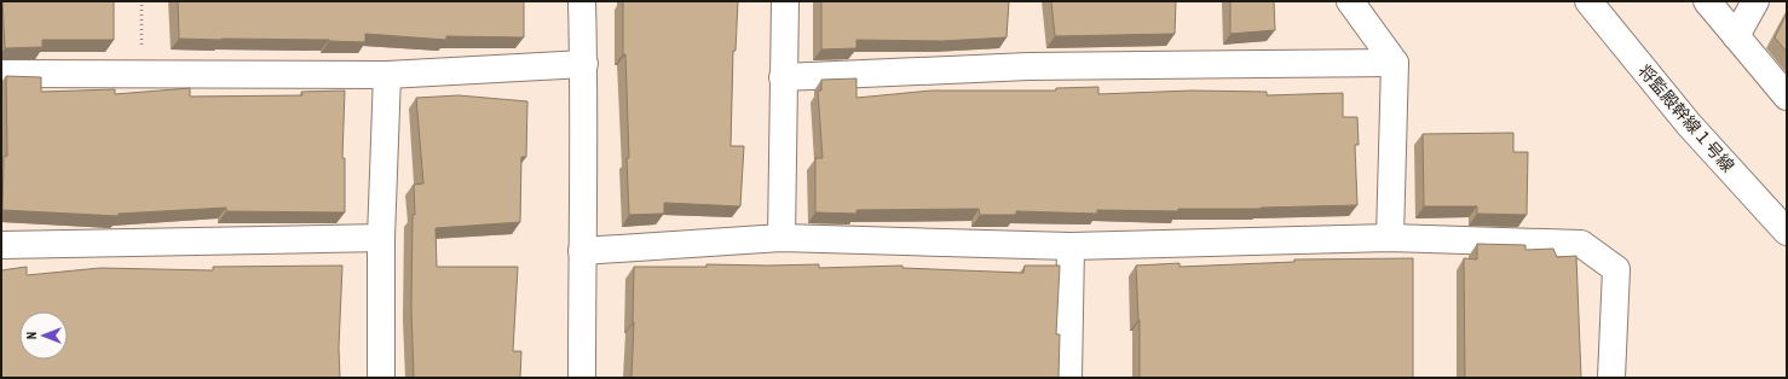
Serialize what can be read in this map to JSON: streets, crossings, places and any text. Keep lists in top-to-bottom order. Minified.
{"streets":{"street":["将監殿幹線１号線"]},"north":"left"}
